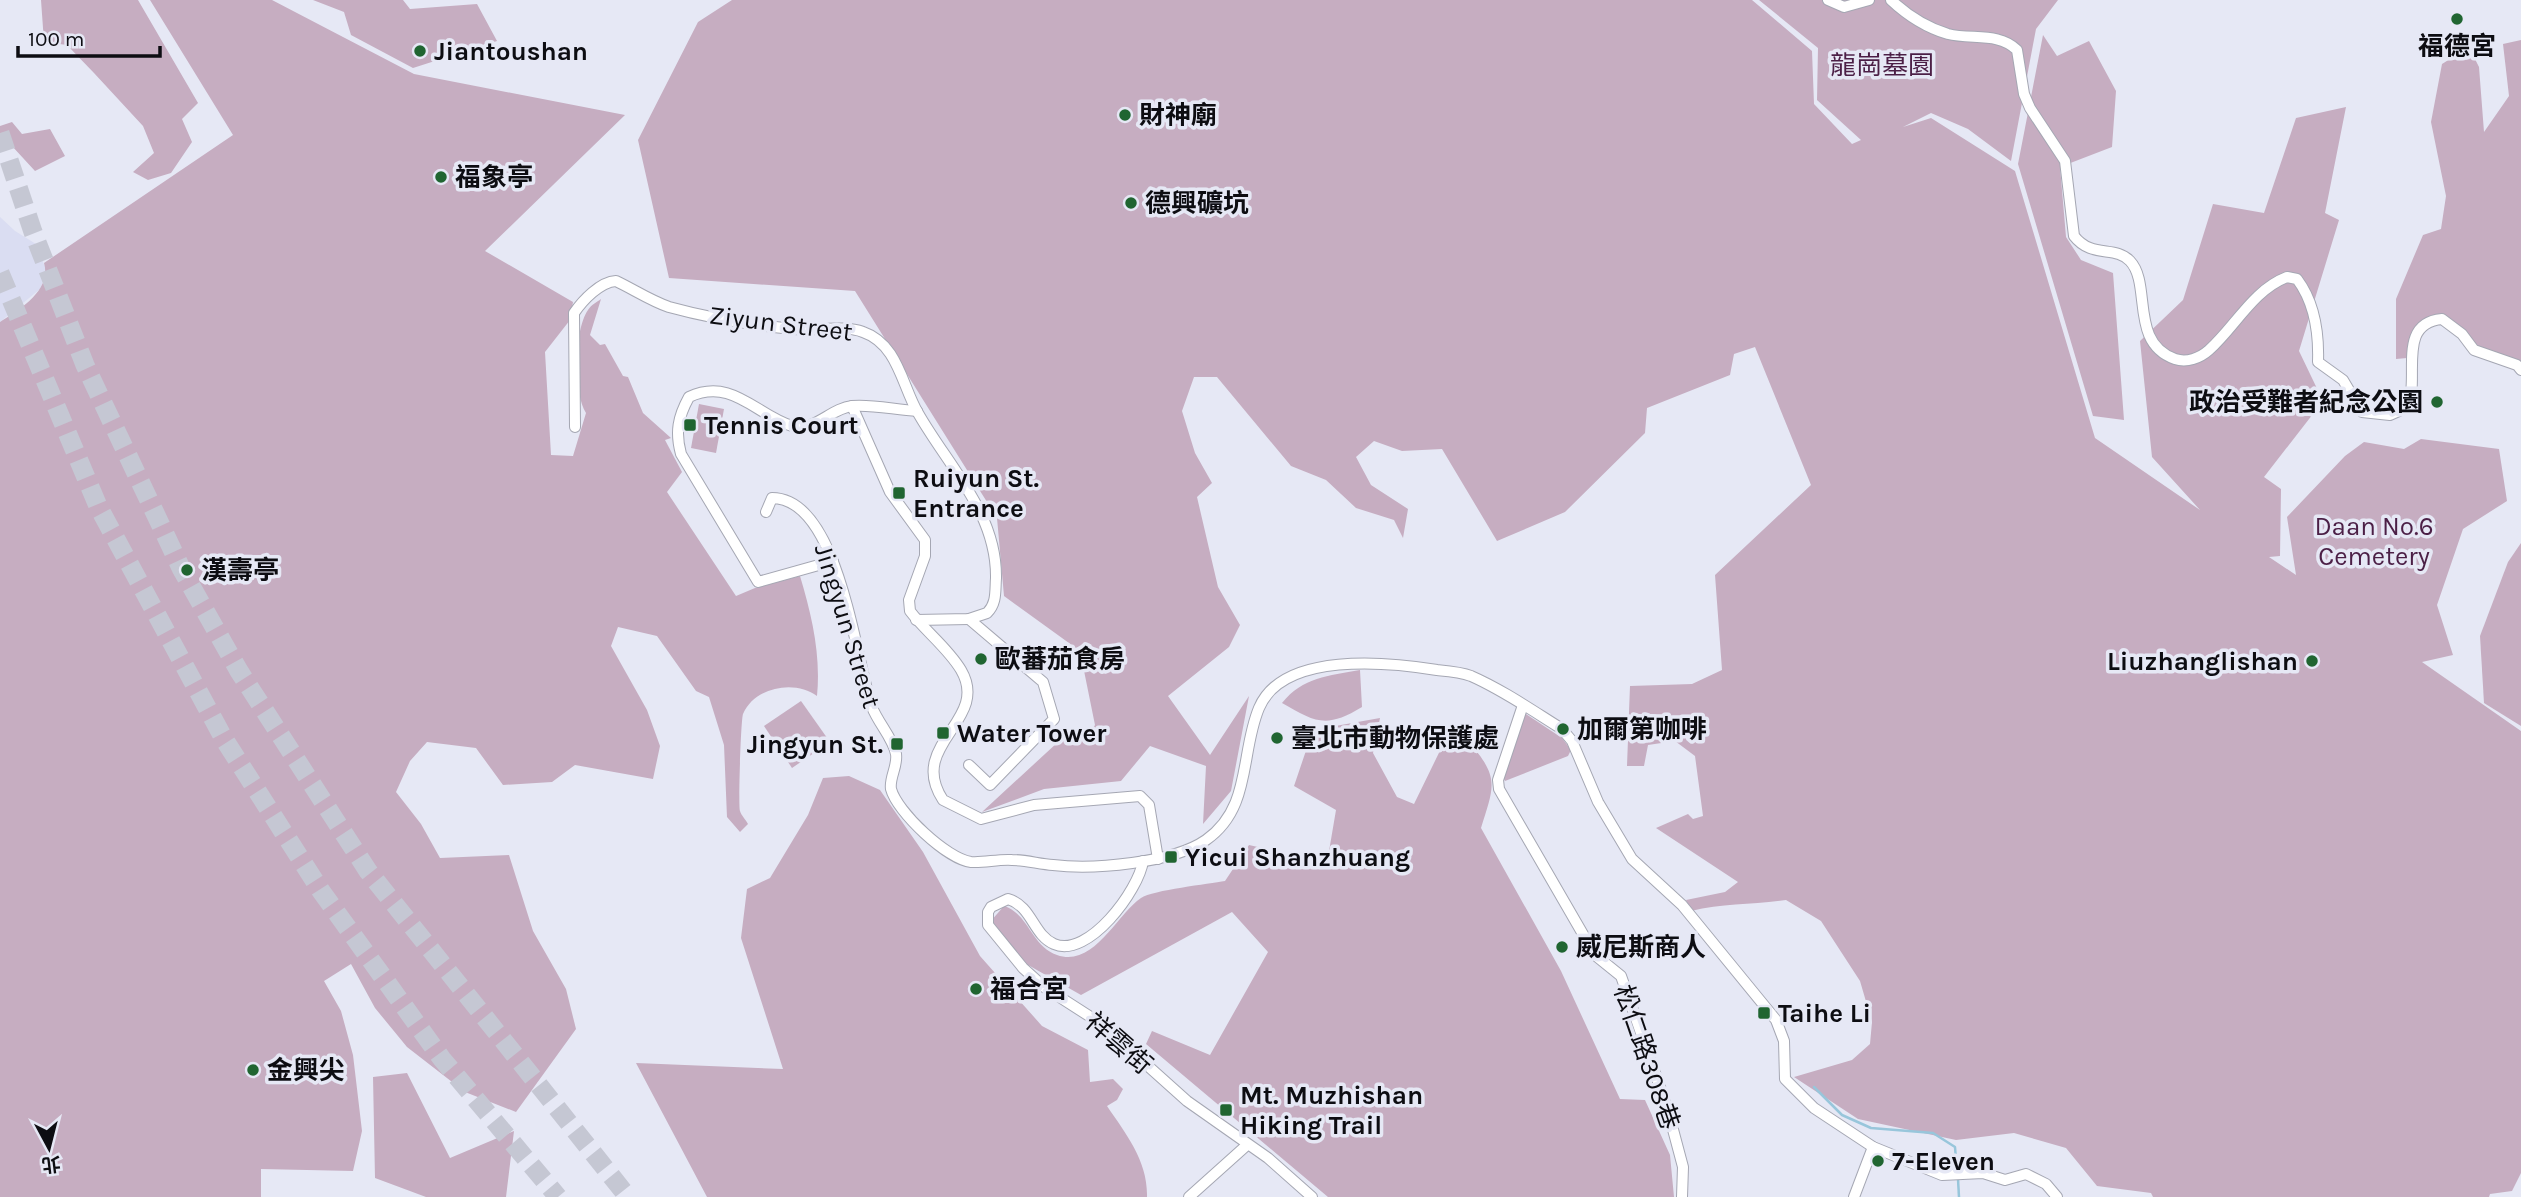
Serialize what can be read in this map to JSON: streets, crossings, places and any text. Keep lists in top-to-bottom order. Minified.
{"streets":{"street":["Ziyun Street","Jingyun Street","祥雲街","松仁路308巷"]},"crossings":[["Jingyun Street","祥雲街"],["Jingyun Street","松仁路308巷"]],"parks":["龍崗墓園","Daan No.6 Cemetery"],"places":{"other":["福德宮","Jiantoushan","財神廟","福象亭","德興礦坑","政治受難者紀念公園","漢壽亭","歐蕃茄食房","Liuzhanglishan","加爾第咖啡","臺北市動物保護處","威尼斯商人","福合宮","金興尖","7-Eleven"],"transit":["Tennis Court","Ruiyun St. Entrance","Water Tower","Jingyun St.","Yicui Shanzhuang","Taihe Li","Mt. Muzhishan Hiking Trail"]},"scale_bar":"100 m","north":"bottom"}
